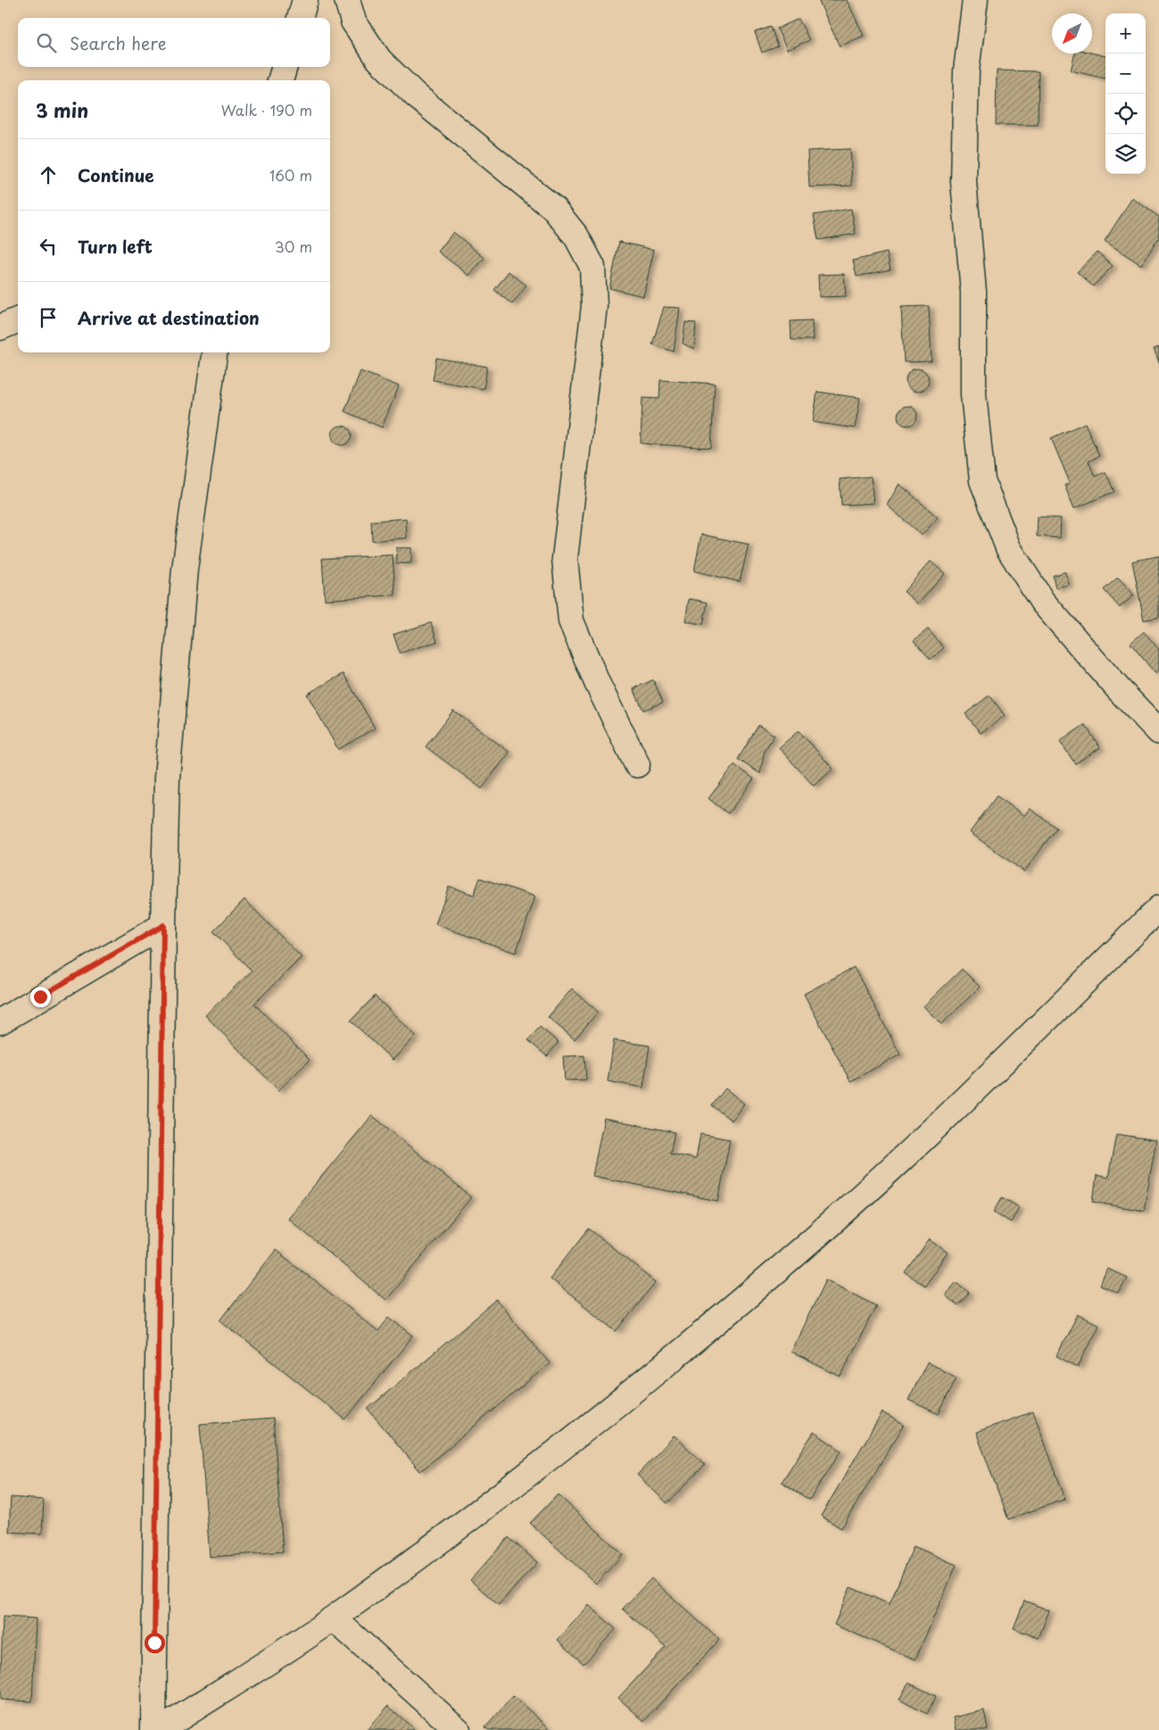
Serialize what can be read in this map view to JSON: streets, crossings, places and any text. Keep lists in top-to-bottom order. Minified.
{"north":"bottom left","page":{"map_buttons":["+","−"],"search":"Search here","heading":["3 min","Walk · 190 m"],"list":[["Continue","160 m"],["Turn left","30 m"],"Arrive at destination"]}}
